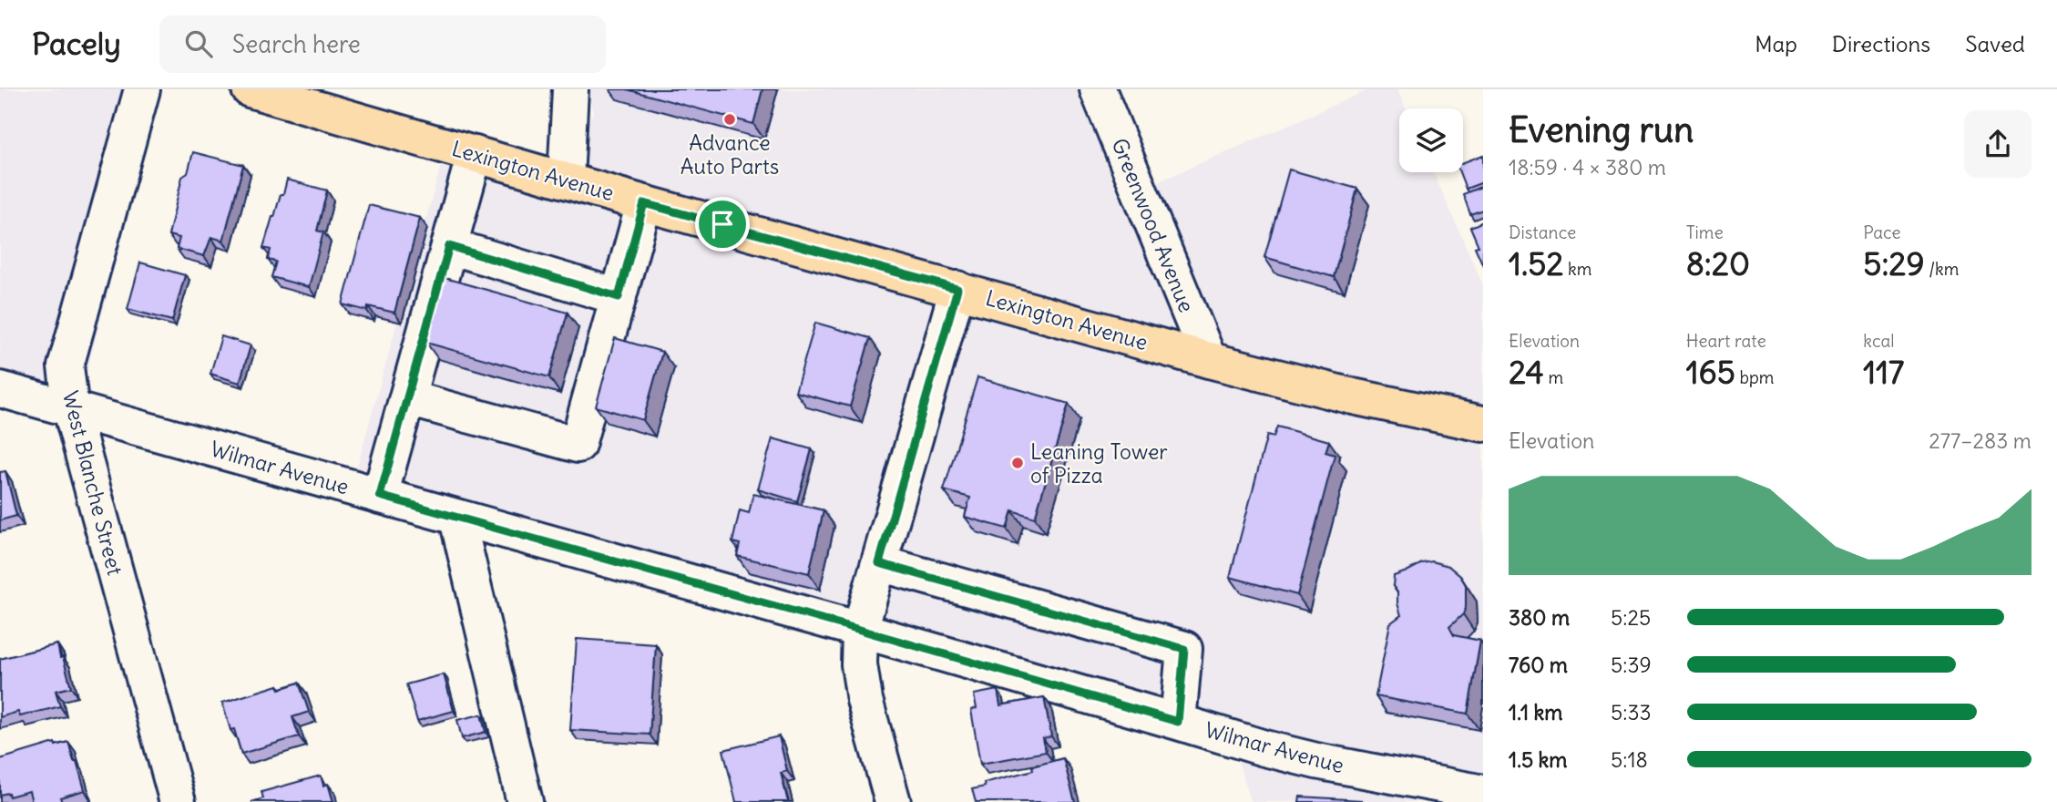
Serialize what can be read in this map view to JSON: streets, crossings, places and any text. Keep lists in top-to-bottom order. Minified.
{"streets":{"main road":["Lexington Avenue"],"street":["Greenwood Avenue","Wilmar Avenue","West Blanche Street"]},"crossings":[["Lexington Avenue","Greenwood Avenue"],["Wilmar Avenue","West Blanche Street"]],"places":["Advance Auto Parts","Leaning Tower of Pizza"],"page":{"header":"Pacely","search":"Search here","nav":["Map","Directions","Saved"],"heading":["Evening run","18:59 · 4 × 380 m"],"stats":[["Distance","1.52 km"],["Time","8:20"],["Pace","5:29 /km"],["Elevation","24 m"],["Heart rate","165 bpm"],["kcal","117"]],"chart":["Elevation","277–283 m"],"list":[{"name":"380 m","note":"5:25"},{"name":"760 m","note":"5:39"},{"name":"1.1 km","note":"5:33"},{"name":"1.5 km","note":"5:18"}]}}
